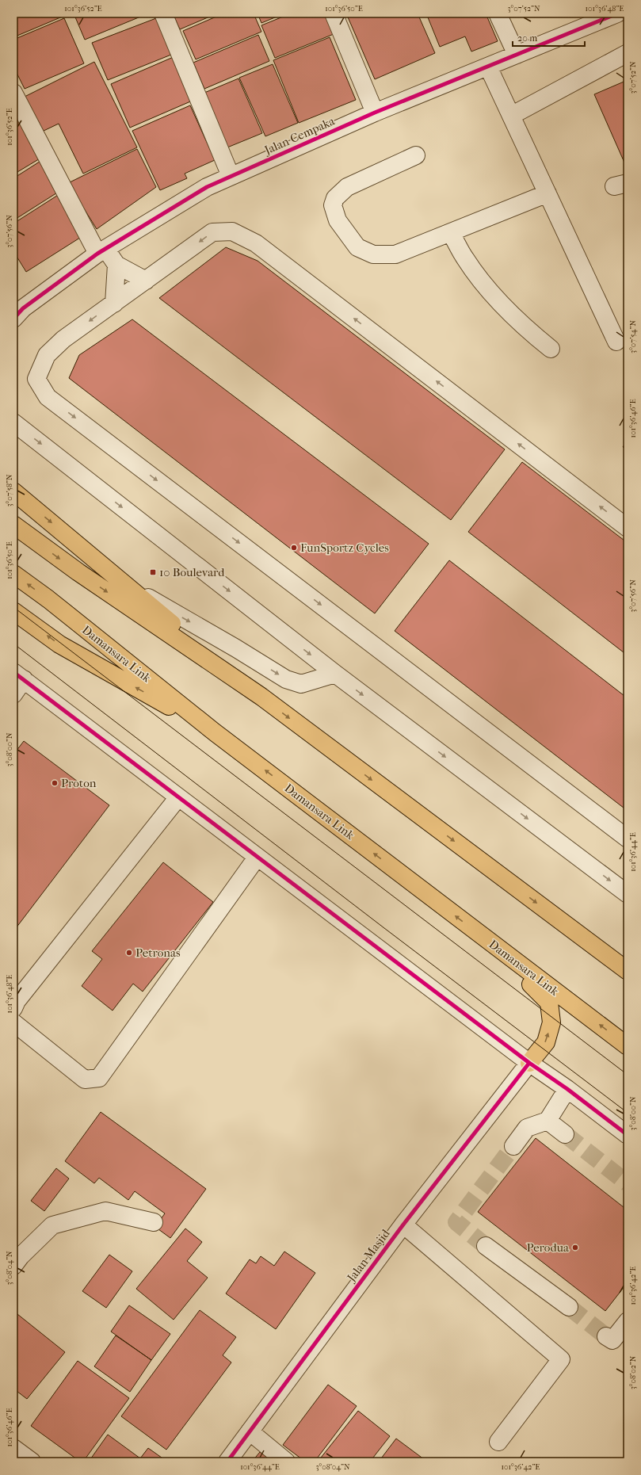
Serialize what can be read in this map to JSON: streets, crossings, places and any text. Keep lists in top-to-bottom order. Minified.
{"streets":{"highway":["Damansara Link"],"street":["Jalan Cempaka","Jalan Masjid"]},"places":{"other":["FunSportz Cycles","Proton","Petronas","Perodua"],"transit":["10 Boulevard"]},"scale_bar":"20 m","coordinates":["101°36'52\"E","101°36'50\"E","3°07'52\"N","101°36'48\"E","3°07'56\"N","3°07'54\"N","101°36'46\"E","3°07'58\"N","3°08'00\"N","101°36'44\"E","3°08'04\"N","101°36'42\"E","3°08'02\"N"]}
